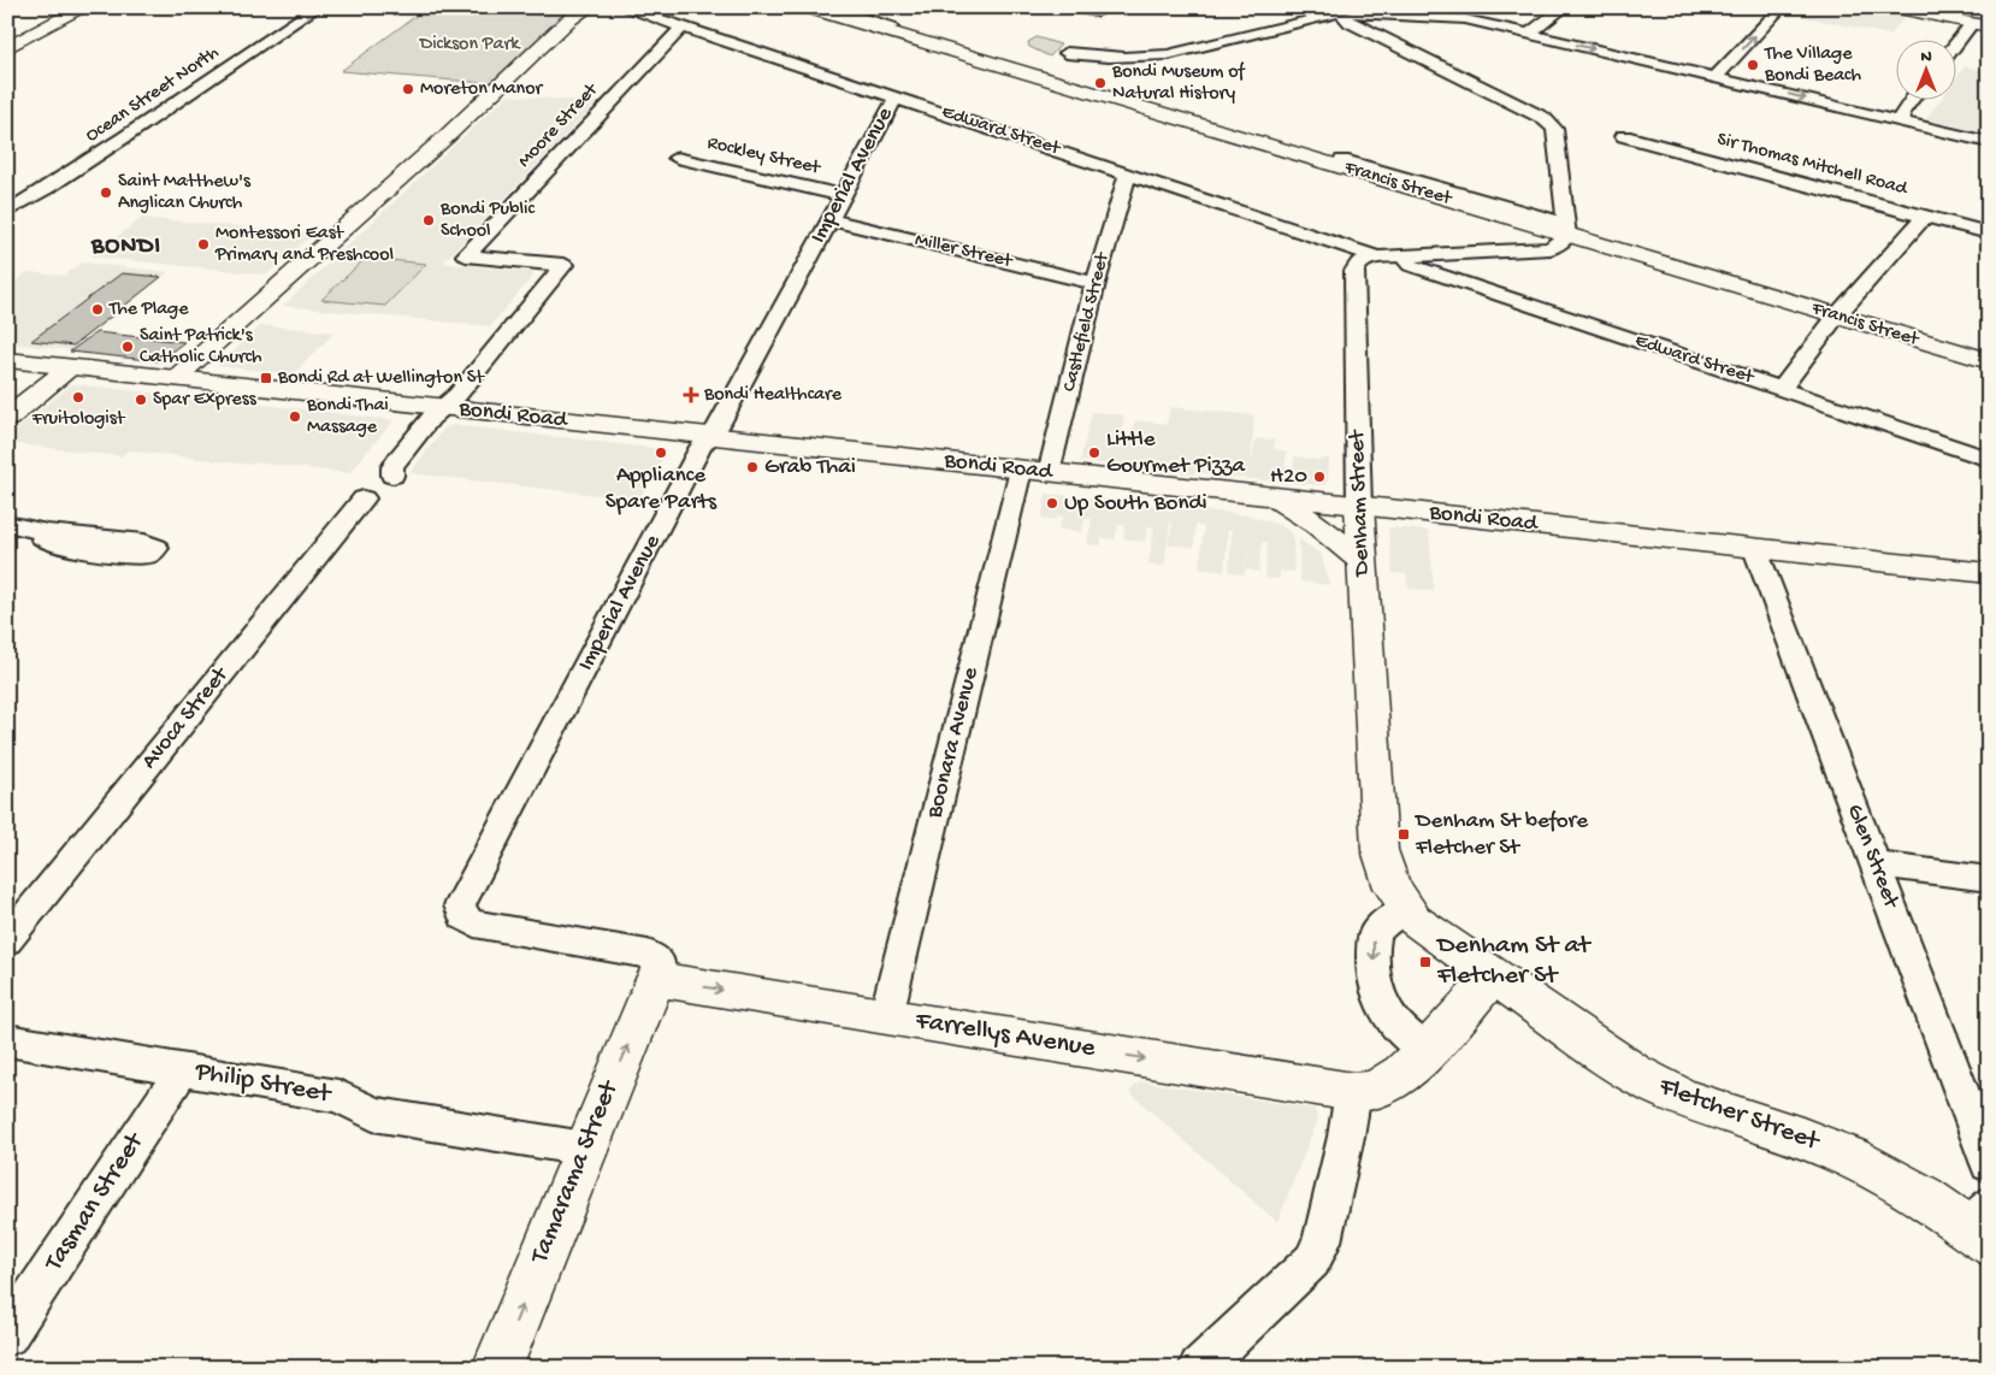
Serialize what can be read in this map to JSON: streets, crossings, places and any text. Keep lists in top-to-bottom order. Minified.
{"streets":{"street":["Ocean Street North","Moore Street","Edward Street","Rockley Street","Sir Thomas Mitchell Road","Imperial Avenue","Francis Street","Miller Street","Castlefield Street","Bondi Road","Denham Street","Avoca Street","Boonara Avenue","Glen Street","Farrellys Avenue","Philip Street","Fletcher Street","Tamarama Street","Tasman Street"]},"crossings":[["Moore Street","Edward Street"],["Moore Street","Bondi Road"],["Edward Street","Imperial Avenue"],["Edward Street","Castlefield Street"],["Edward Street","Denham Street"],["Rockley Street","Imperial Avenue"],["Imperial Avenue","Miller Street"],["Imperial Avenue","Bondi Road"],["Imperial Avenue","Farrellys Avenue"],["Imperial Avenue","Tamarama Street"],["Francis Street","Denham Street"],["Miller Street","Castlefield Street"],["Castlefield Street","Bondi Road"],["Bondi Road","Denham Street"],["Bondi Road","Boonara Avenue"],["Bondi Road","Glen Street"],["Denham Street","Farrellys Avenue"],["Denham Street","Fletcher Street"],["Boonara Avenue","Farrellys Avenue"],["Farrellys Avenue","Fletcher Street"],["Farrellys Avenue","Tamarama Street"],["Philip Street","Tamarama Street"],["Philip Street","Tasman Street"]],"one_way":["Farrellys Avenue","Tamarama Street"],"districts":["BONDI"],"parks":["Dickson Park"],"places":{"other":["The Village Bondi Beach","Bondi Museum of Natural History","Moreton Manor","Saint Matthew's Anglican Church","Bondi Public School","Montessori East Primary and Preshcool","The Plage","Saint Patrick's Catholic Church","Fruitologist","Spar Express","Bondi Thai Massage","Appliance Spare Parts","Little Gourmet Pizza","Grab Thai","H20","Up South Bondi"],"transit":["Bondi Rd at Wellington St","Denham St before Fletcher St","Denham St at Fletcher St"],"health":["Bondi Healthcare"]},"north":"top"}
